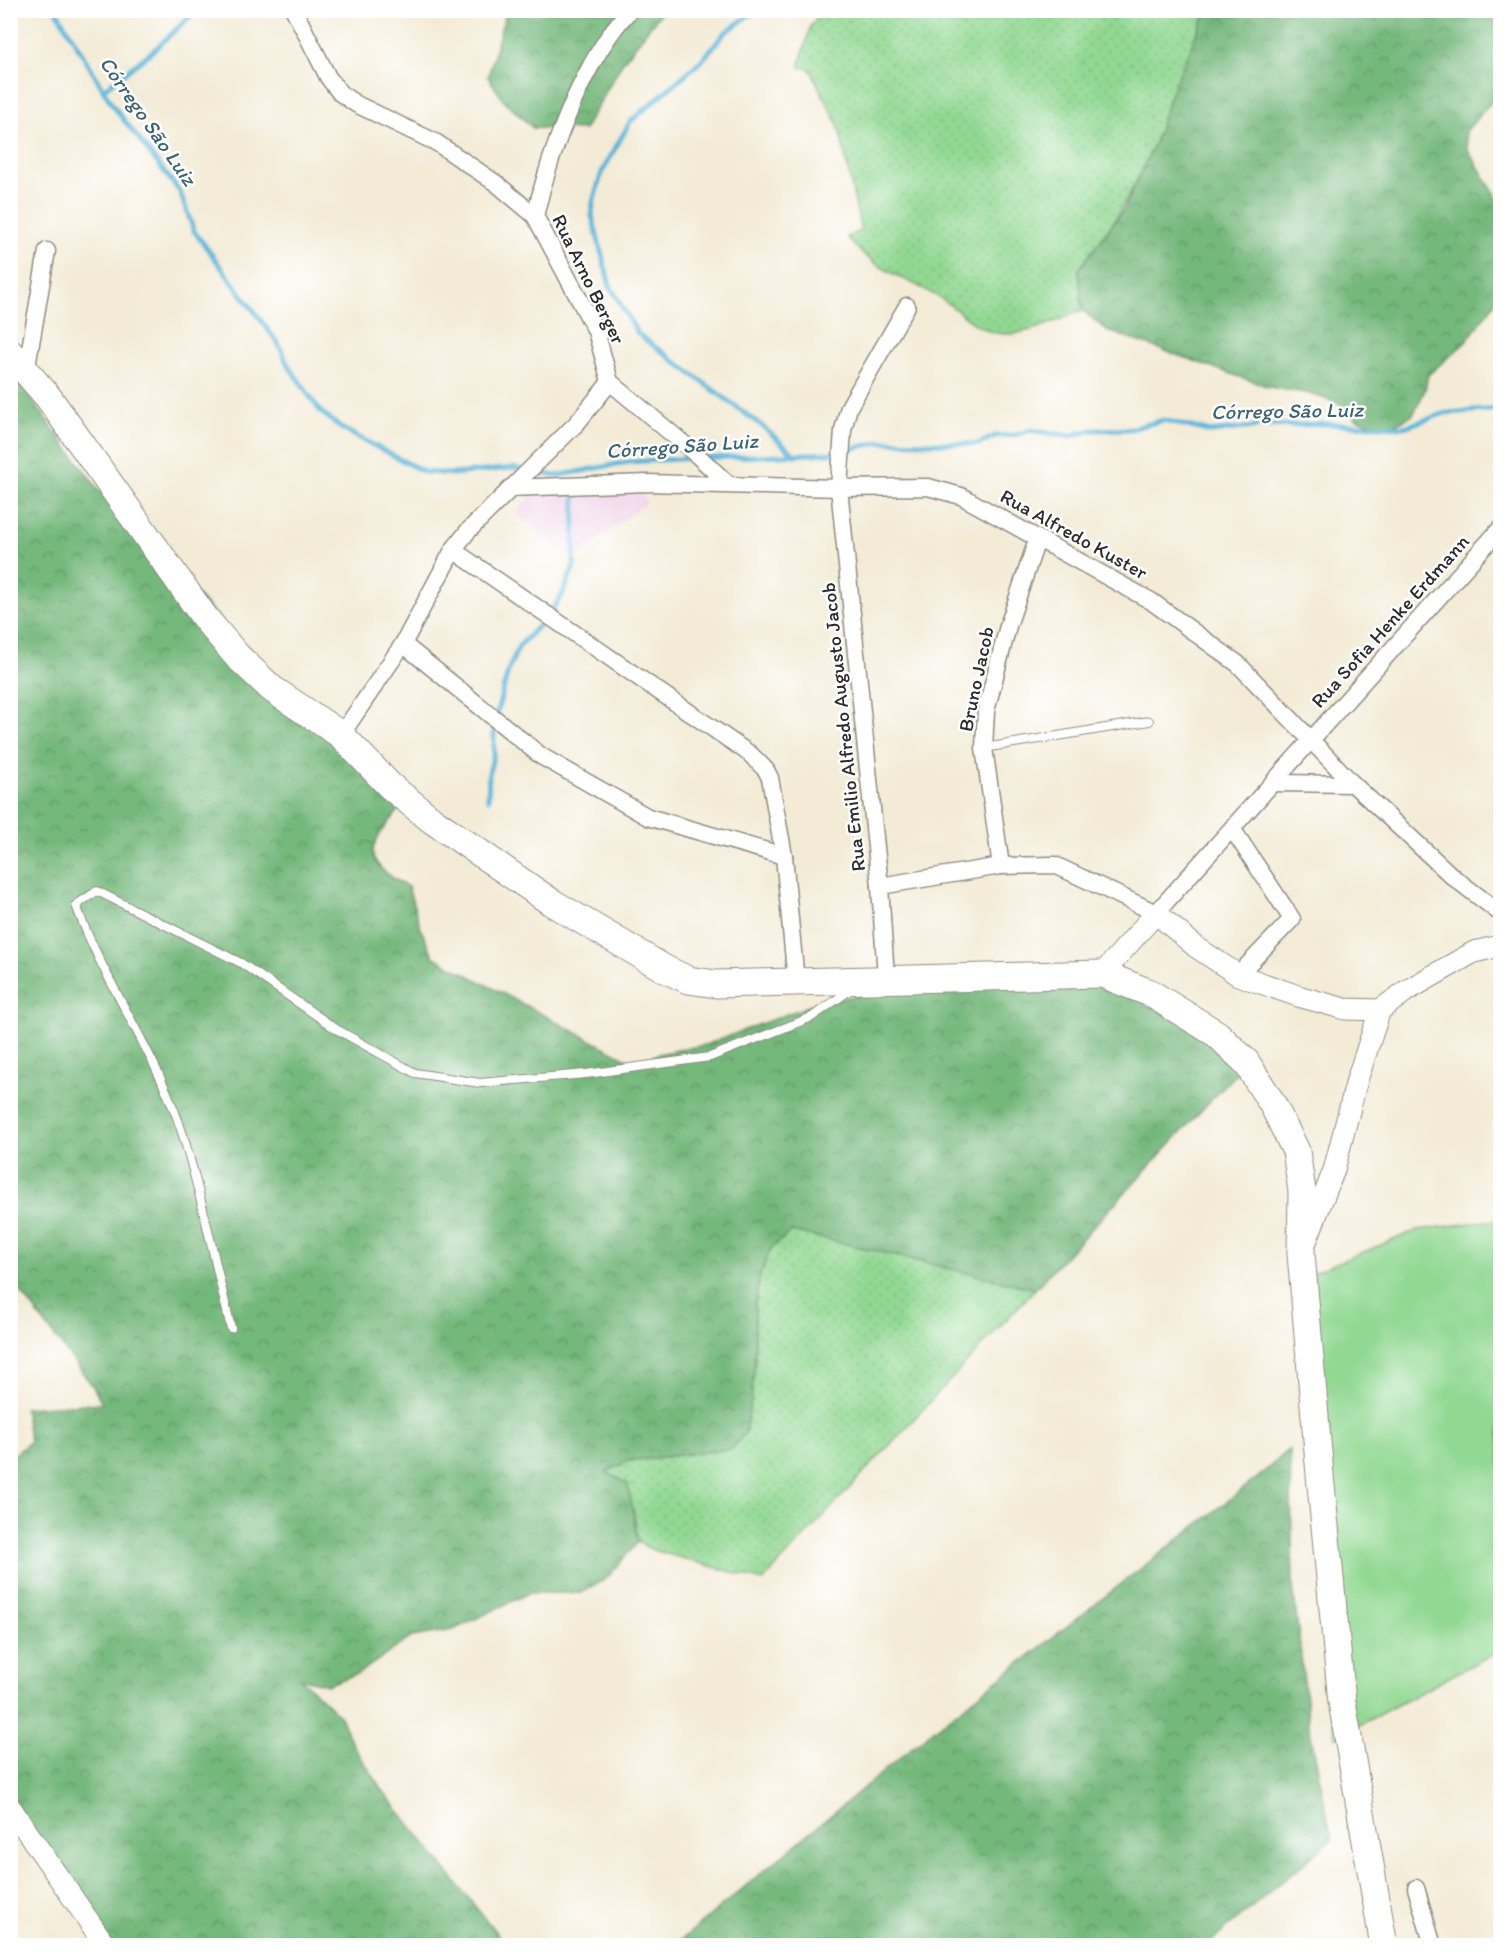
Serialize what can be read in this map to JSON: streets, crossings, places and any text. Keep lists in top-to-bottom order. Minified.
{"streets":{"street":["Rua Arno Berger","Rua Alfredo Kuster","Rua Sofia Henke Erdmann","Bruno Jacob","Rua Emilio Alfredo Augusto Jacob"]},"crossings":[["Rua Alfredo Kuster","Rua Sofia Henke Erdmann"],["Rua Alfredo Kuster","Bruno Jacob"],["Rua Alfredo Kuster","Rua Emilio Alfredo Augusto Jacob"]],"water":["Córrego São Luiz"]}
